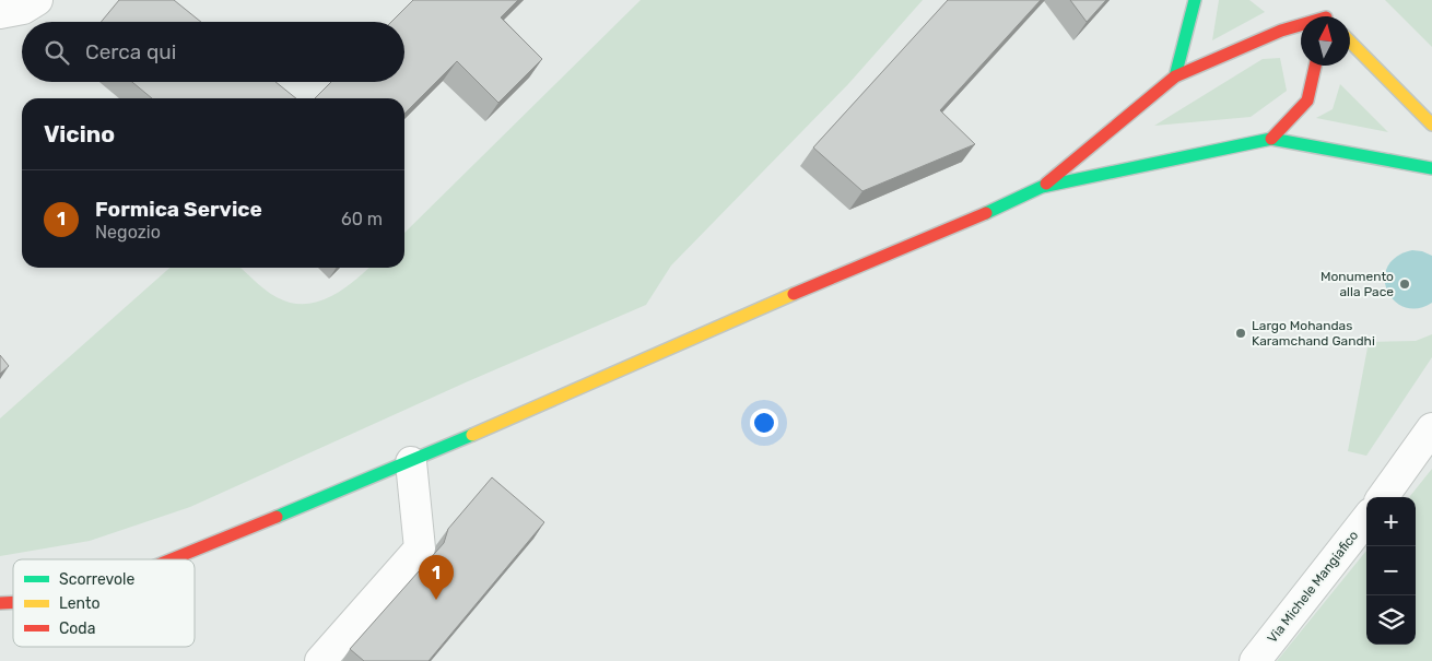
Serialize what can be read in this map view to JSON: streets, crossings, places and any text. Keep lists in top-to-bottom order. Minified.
{"streets":{"street":["Via Michele Mangiafico"]},"places":["Monumento alla Pace","Largo Mohandas Karamchand Gandhi"],"legend":["Scorrevole","Lento","Coda"],"north":"top","page":{"search":"Cerca qui","heading":"Vicino","list":[{"mark":"1","name":"Formica Service","note":"Negozio","value":"60 m"}],"map_buttons":["+","−"],"pins":"1"}}
